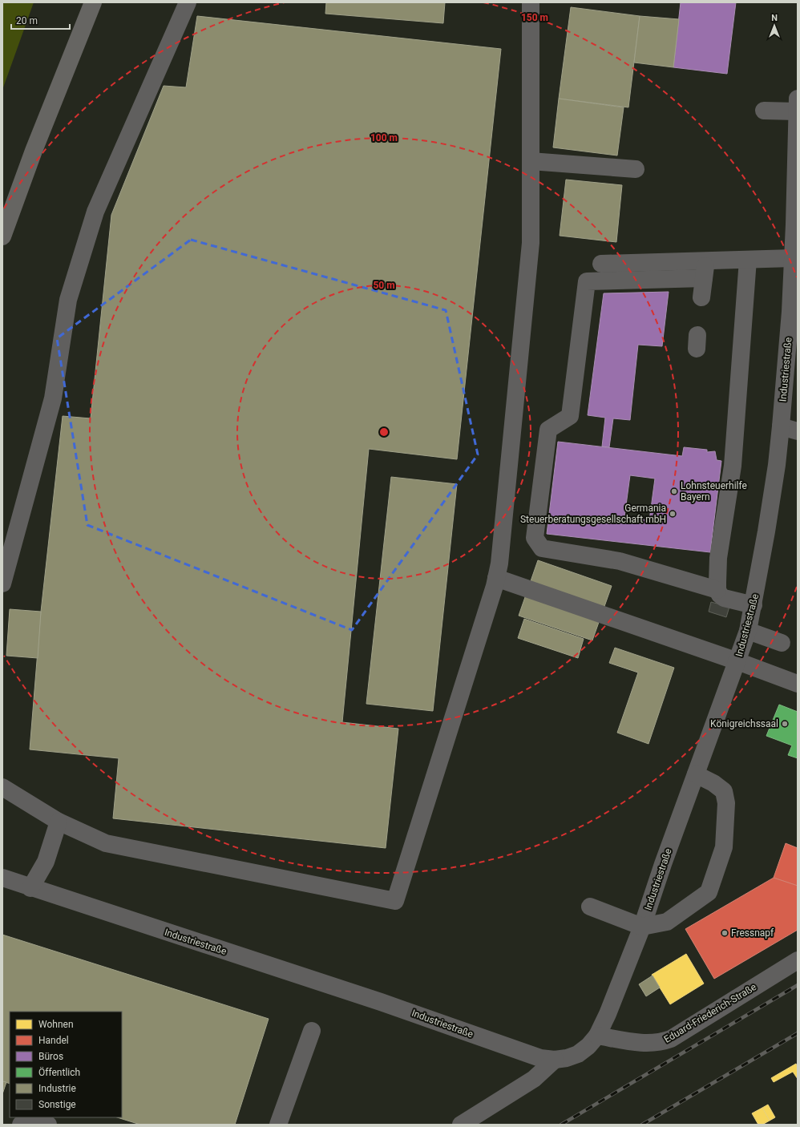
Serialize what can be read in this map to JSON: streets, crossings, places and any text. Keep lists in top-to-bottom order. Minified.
{"streets":{"street":["Industriestraße","Eduard-Friederich-Straße"]},"crossings":[["Industriestraße","Eduard-Friederich-Straße"]],"places":["Lohnsteuerhilfe Bayern","Germania Steuerberatungsgesellschaft mbH","Königreichssaal","Fressnapf"],"legend":["Wohnen","Handel","Büros","Öffentlich","Industrie","Sonstige"],"scale_bar":"20 m","north":"top","rings":["150 m","100 m","50 m"]}
